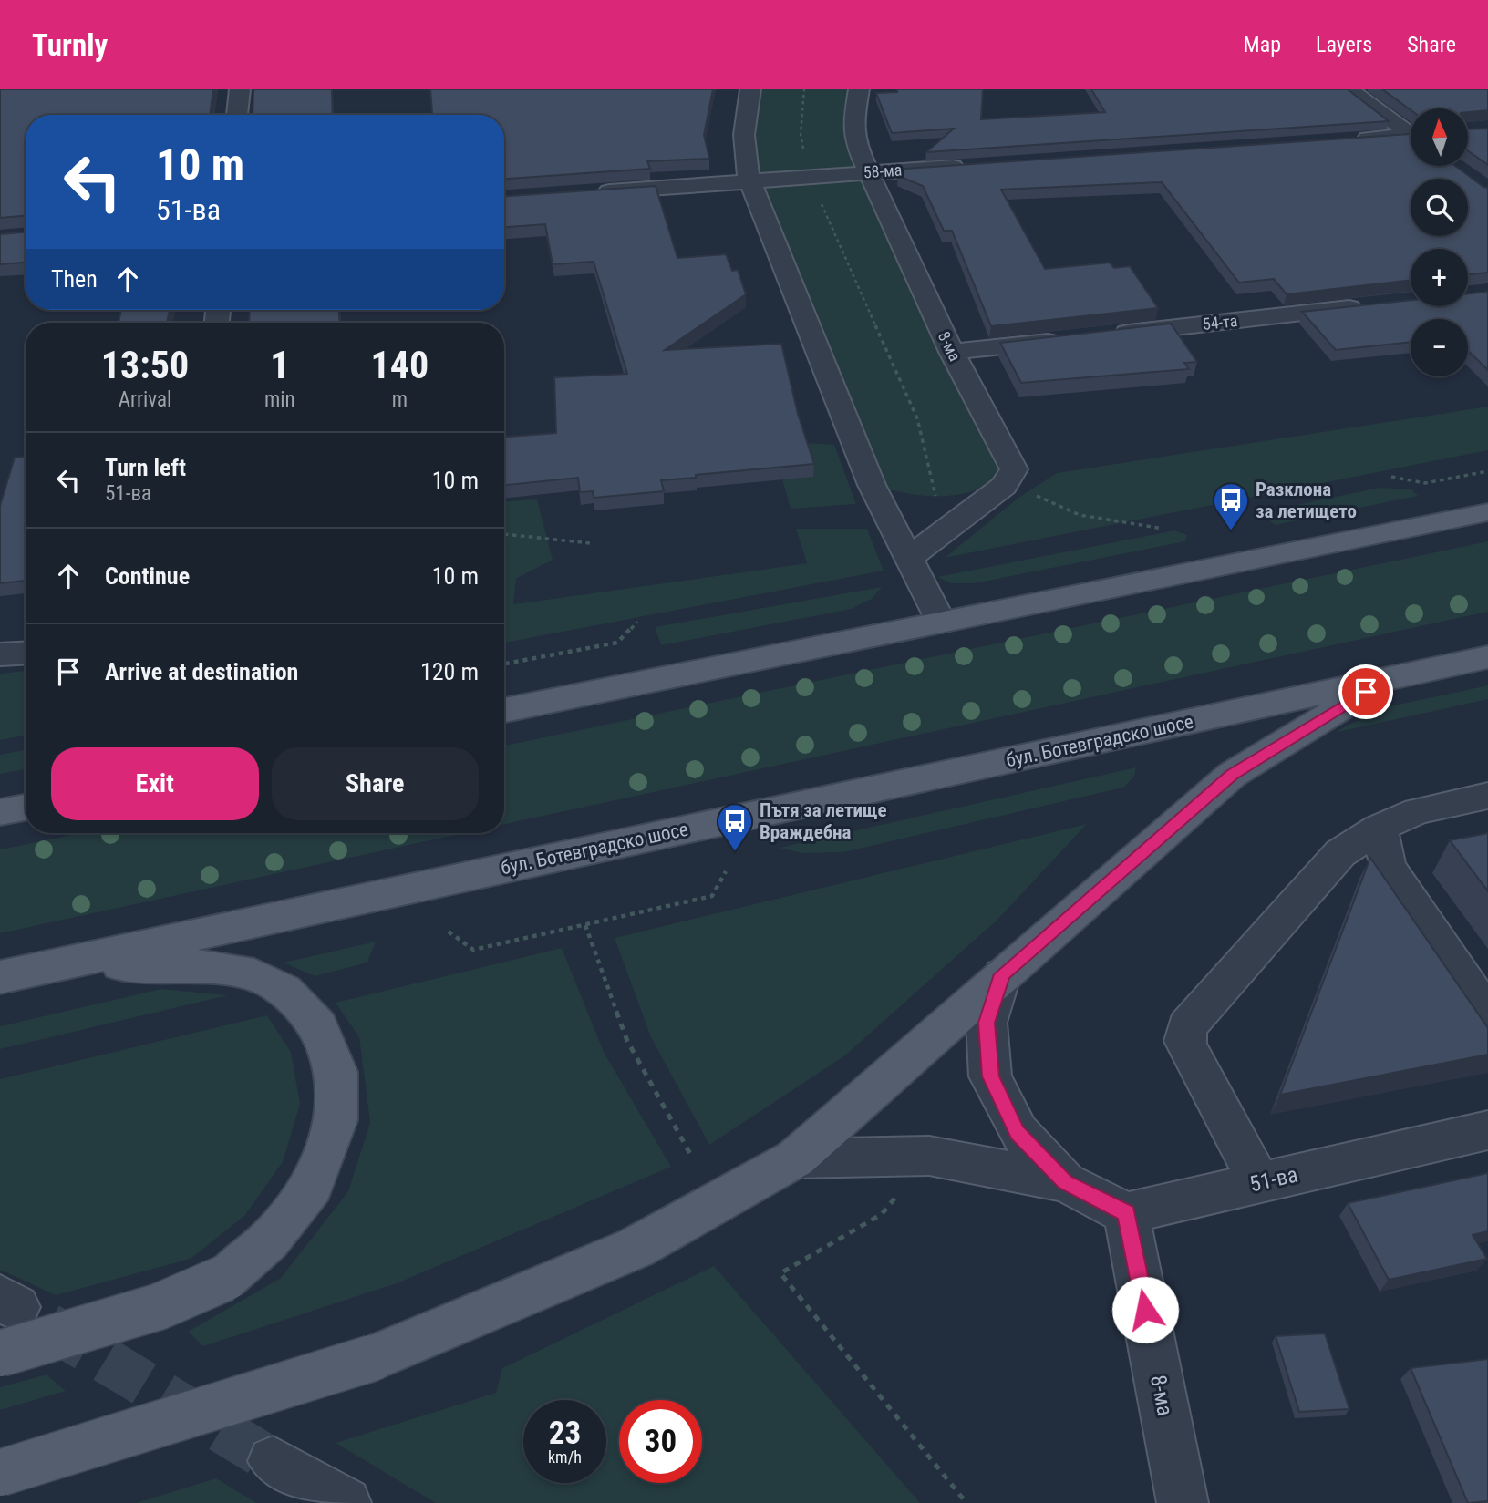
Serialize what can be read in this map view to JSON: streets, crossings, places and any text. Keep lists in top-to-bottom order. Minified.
{"streets":{"main road":["бул. Ботевградско шосе"],"street":["58-ма","54-та","8-ма","51-ва"]},"crossings":[["58-ма","8-ма"],["8-ма","51-ва"]],"places":{"bus stop":["Разклона за летището","Пътя за летище Враждебна"]},"north":"top","page":{"header":"Turnly","nav":["Map","Layers","Share"],"map_buttons":["+","−"],"turn":["10 m","51-ва"],"then":"Then","eta":["13:50","Arrival","1","min","140","m"],"list":[{"name":"Turn left","note":"51-ва","value":"10 m"},{"name":"Continue","value":"10 m"},{"name":"Arrive at destination","value":"120 m"}],"buttons":["Exit","Share"],"speed":"23 km/h","limit":"30"}}
